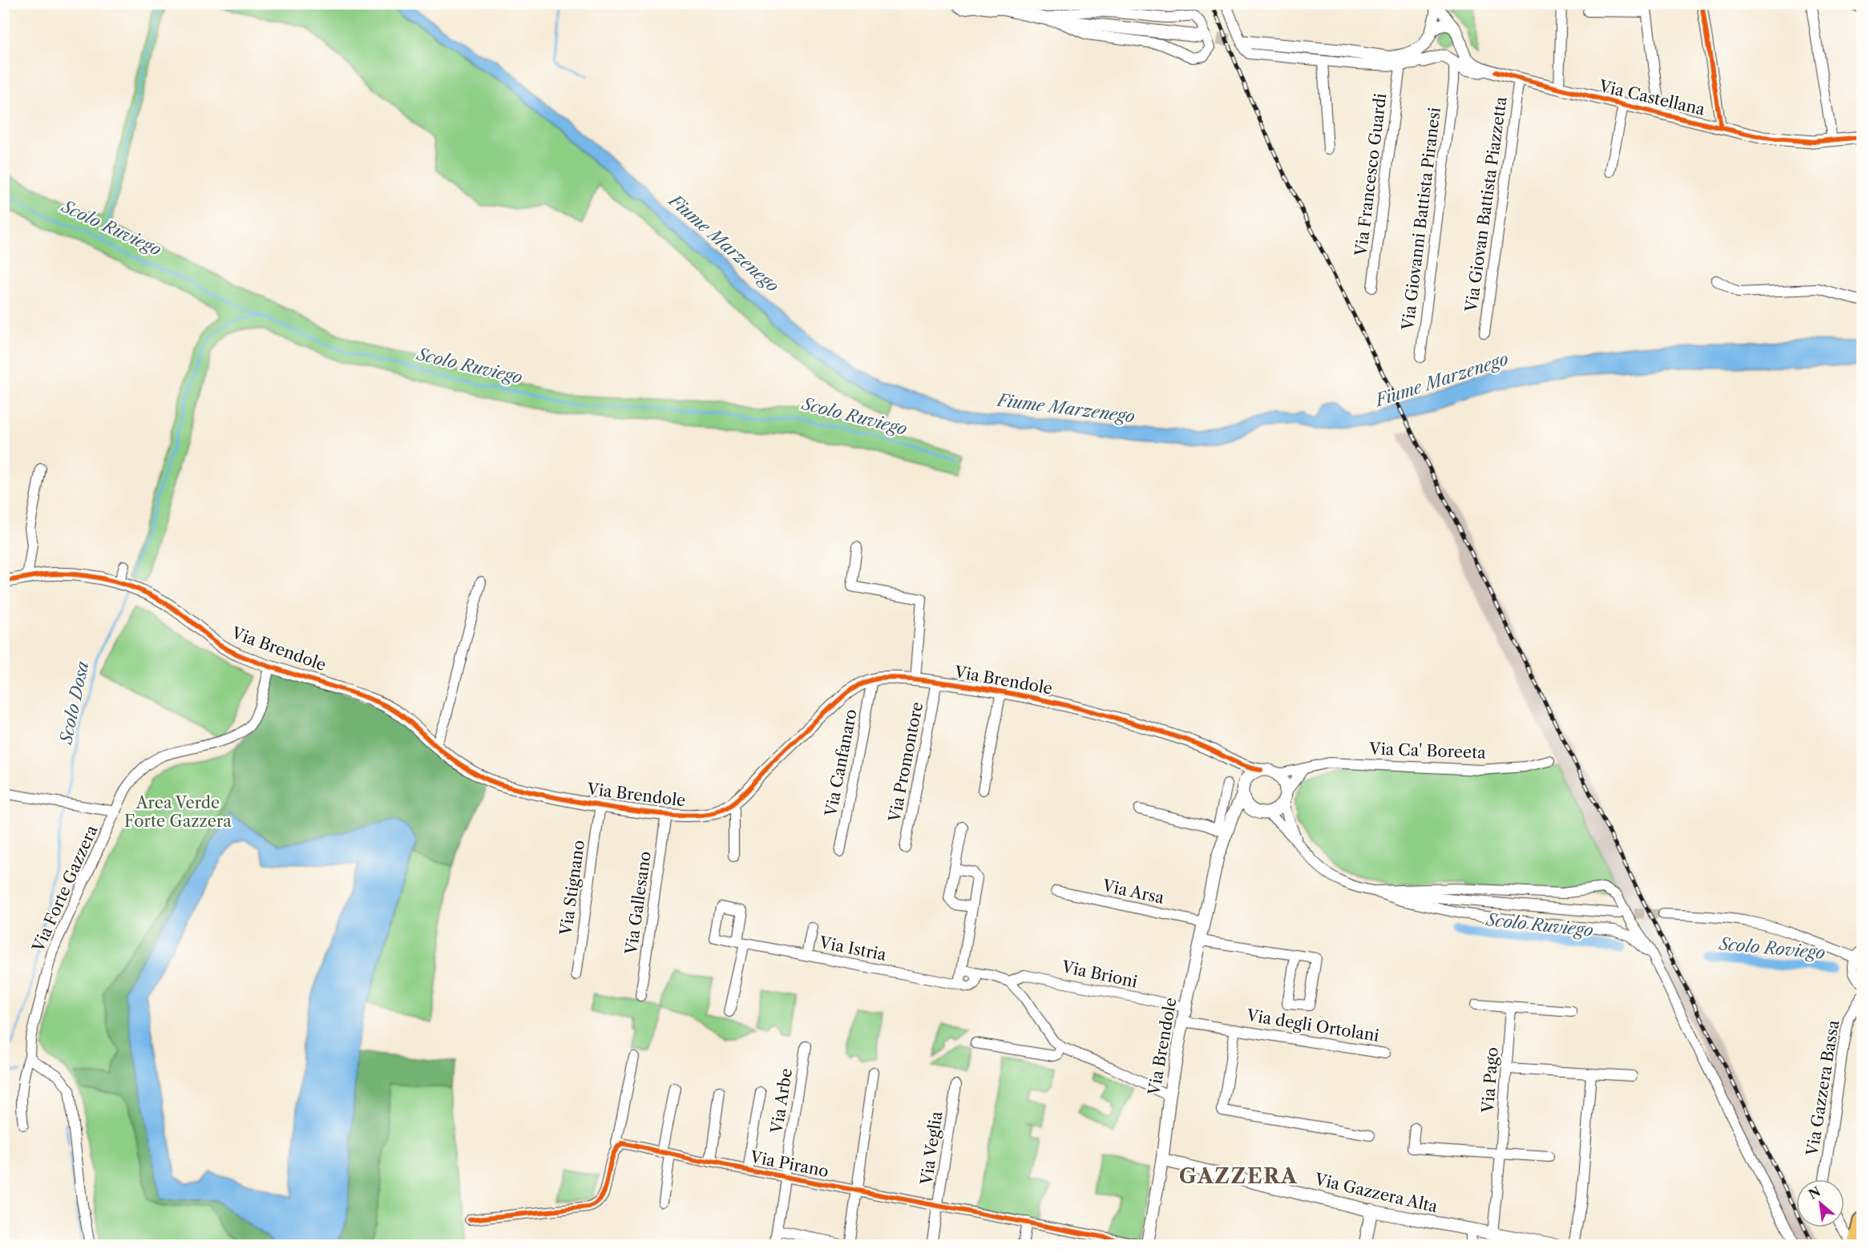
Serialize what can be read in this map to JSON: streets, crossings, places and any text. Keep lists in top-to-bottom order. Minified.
{"streets":{"street":["Via Castellana","Via Francesco Guardi","Via Giovan Battista Piazzetta","Via Giovanni Battista Piranesi","Via Brendole","Via Ca' Boreeta","Via Promontore","Via Canfanaro","Via Stignano","Via Forte Gazzera","Via Arsa","Via Gallesano","Via Istria","Via Brioni","Via degli Ortolani","Via Pago","Via Gazzera Bassa","Via Arbe","Via Veglia","Via Pirano","Via Gazzera Alta"]},"crossings":[["Via Castellana","Via Giovan Battista Piazzetta"],["Via Castellana","Via Giovanni Battista Piranesi"],["Via Brendole","Via Ca' Boreeta"],["Via Brendole","Via Promontore"],["Via Brendole","Via Canfanaro"],["Via Brendole","Via Stignano"],["Via Brendole","Via Forte Gazzera"],["Via Brendole","Via Arsa"],["Via Brendole","Via Gallesano"],["Via Brendole","Via Brioni"],["Via Brendole","Via degli Ortolani"],["Via Brendole","Via Pirano"],["Via Brendole","Via Gazzera Alta"],["Via Pago","Via Gazzera Alta"],["Via Arbe","Via Pirano"],["Via Veglia","Via Pirano"]],"districts":["GAZZERA"],"water":["Scolo Ruviego","Fiume Marzenego","Scolo Dosa","Scolo Roviego"],"parks":["Area Verde Forte Gazzera"],"north":"top left"}
